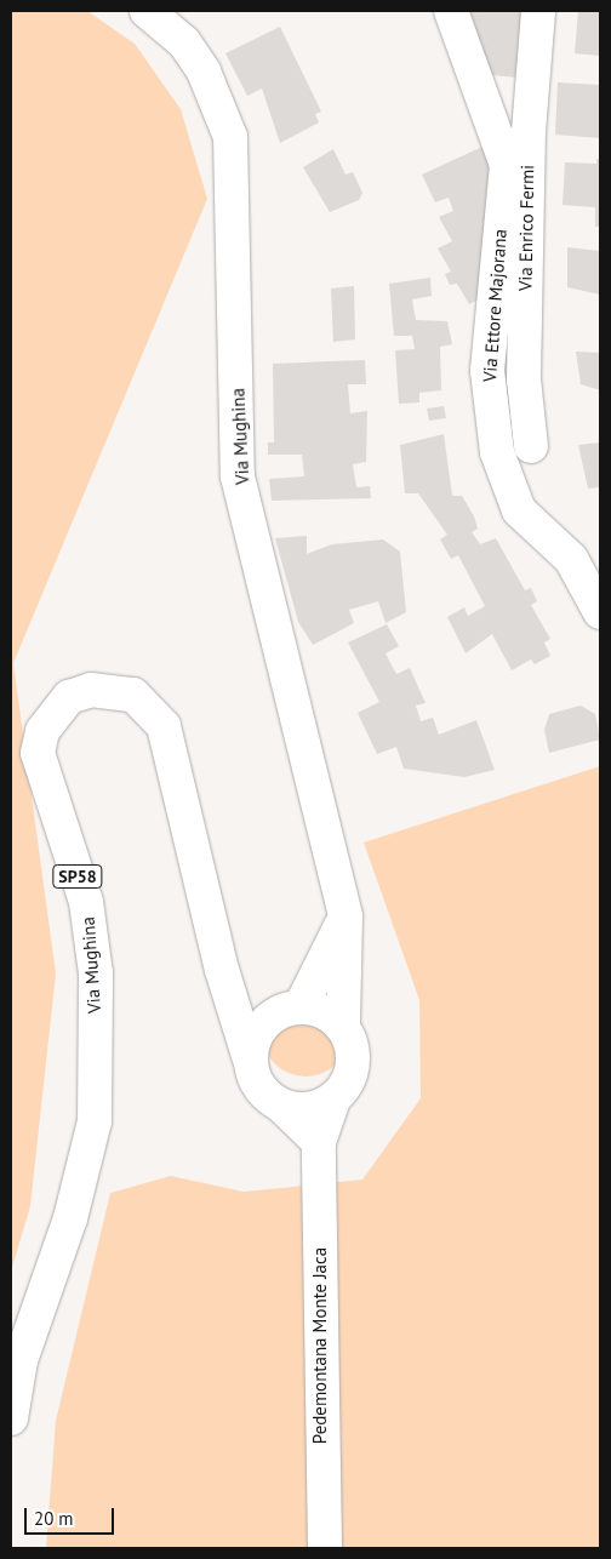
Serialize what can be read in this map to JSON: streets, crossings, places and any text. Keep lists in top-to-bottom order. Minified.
{"streets":{"main road":["Via Enrico Fermi","Via Ettore Majorana","Via Mughina","SP58","Pedemontana Monte Jaca"]},"crossings":[["Via Mughina","Pedemontana Monte Jaca"]],"scale_bar":"20 m"}
